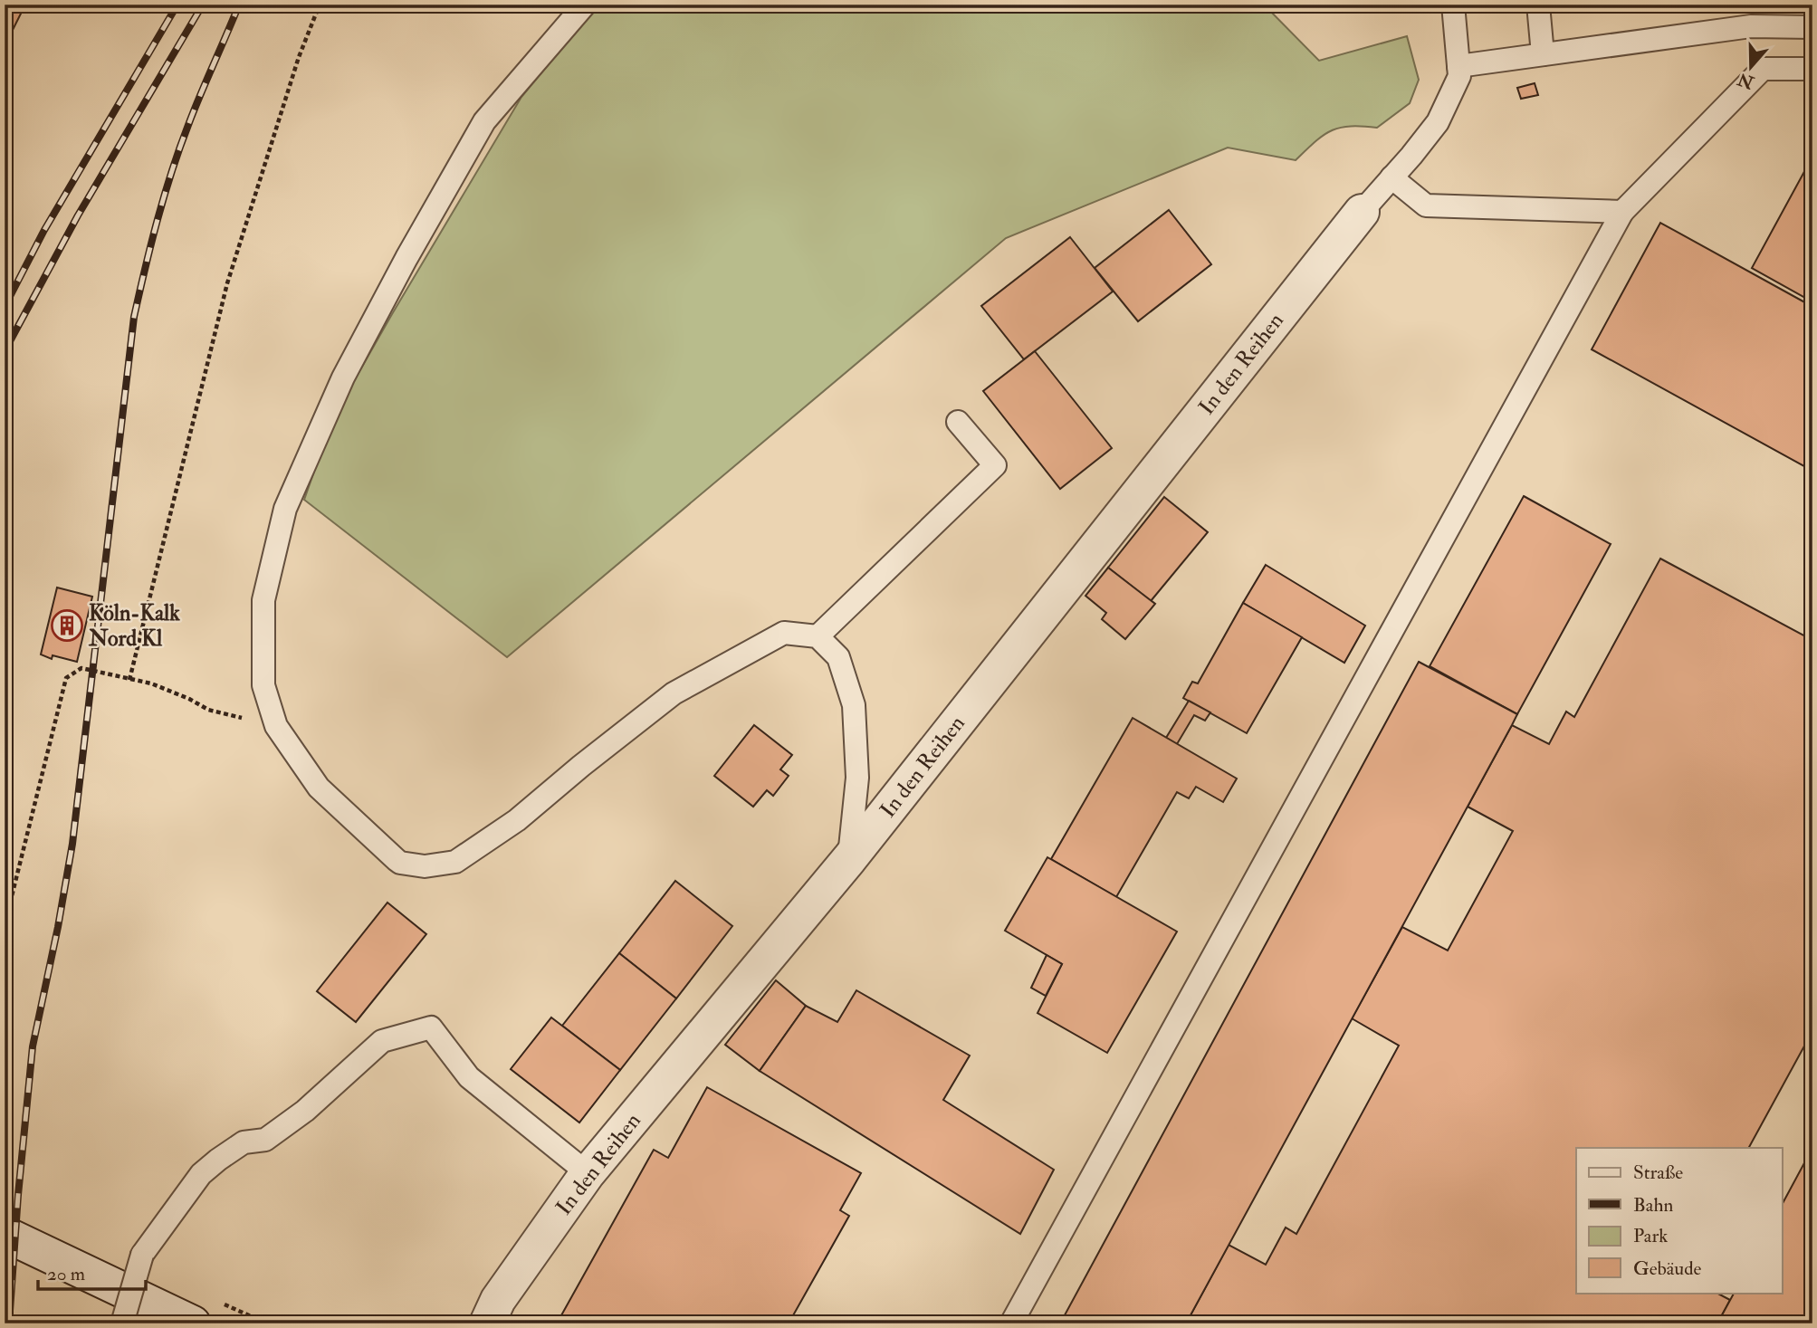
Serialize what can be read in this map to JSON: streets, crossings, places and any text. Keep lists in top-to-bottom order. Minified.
{"streets":{"street":["In den Reihen"]},"places":{"building":["Köln-Kalk Nord Kl"]},"legend":["Straße","Bahn","Park","Gebäude"],"scale_bar":"20 m","north":"bottom"}
